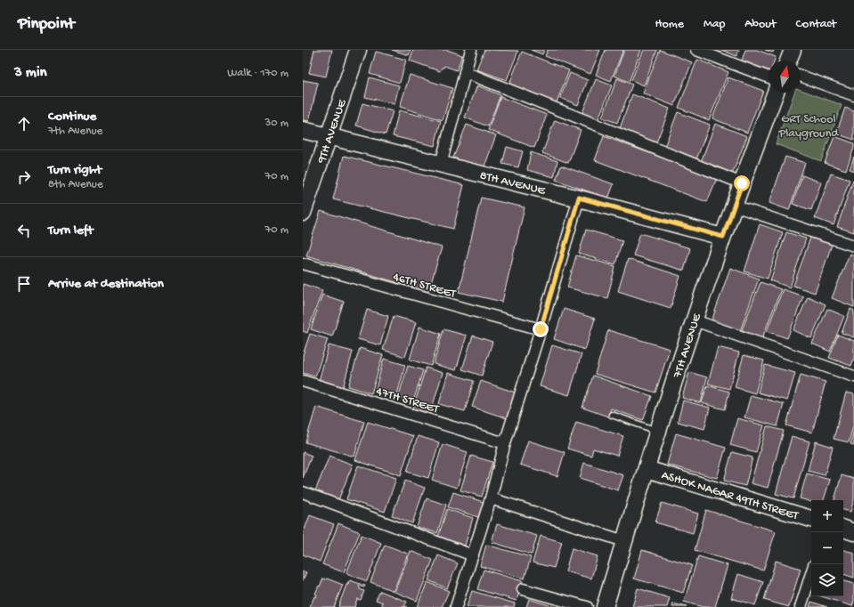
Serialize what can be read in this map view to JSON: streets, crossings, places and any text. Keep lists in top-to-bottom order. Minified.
{"streets":{"main road":["9TH AVENUE","8TH AVENUE","7TH AVENUE","ASHOK NAGAR 49TH STREET"],"street":["46TH STREET","47TH STREET"]},"crossings":[["9TH AVENUE","8TH AVENUE"],["8TH AVENUE","7TH AVENUE"],["7TH AVENUE","ASHOK NAGAR 49TH STREET"]],"parks":["GRT School Playground"],"north":"top","page":{"header":"Pinpoint","nav":["Home","Map","About","Contact"],"heading":["3 min","Walk · 170 m"],"list":[["Continue","7th Avenue","30 m"],["Turn right","8th Avenue","70 m"],["Turn left","70 m"],"Arrive at destination"],"map_buttons":["+","−"]}}
